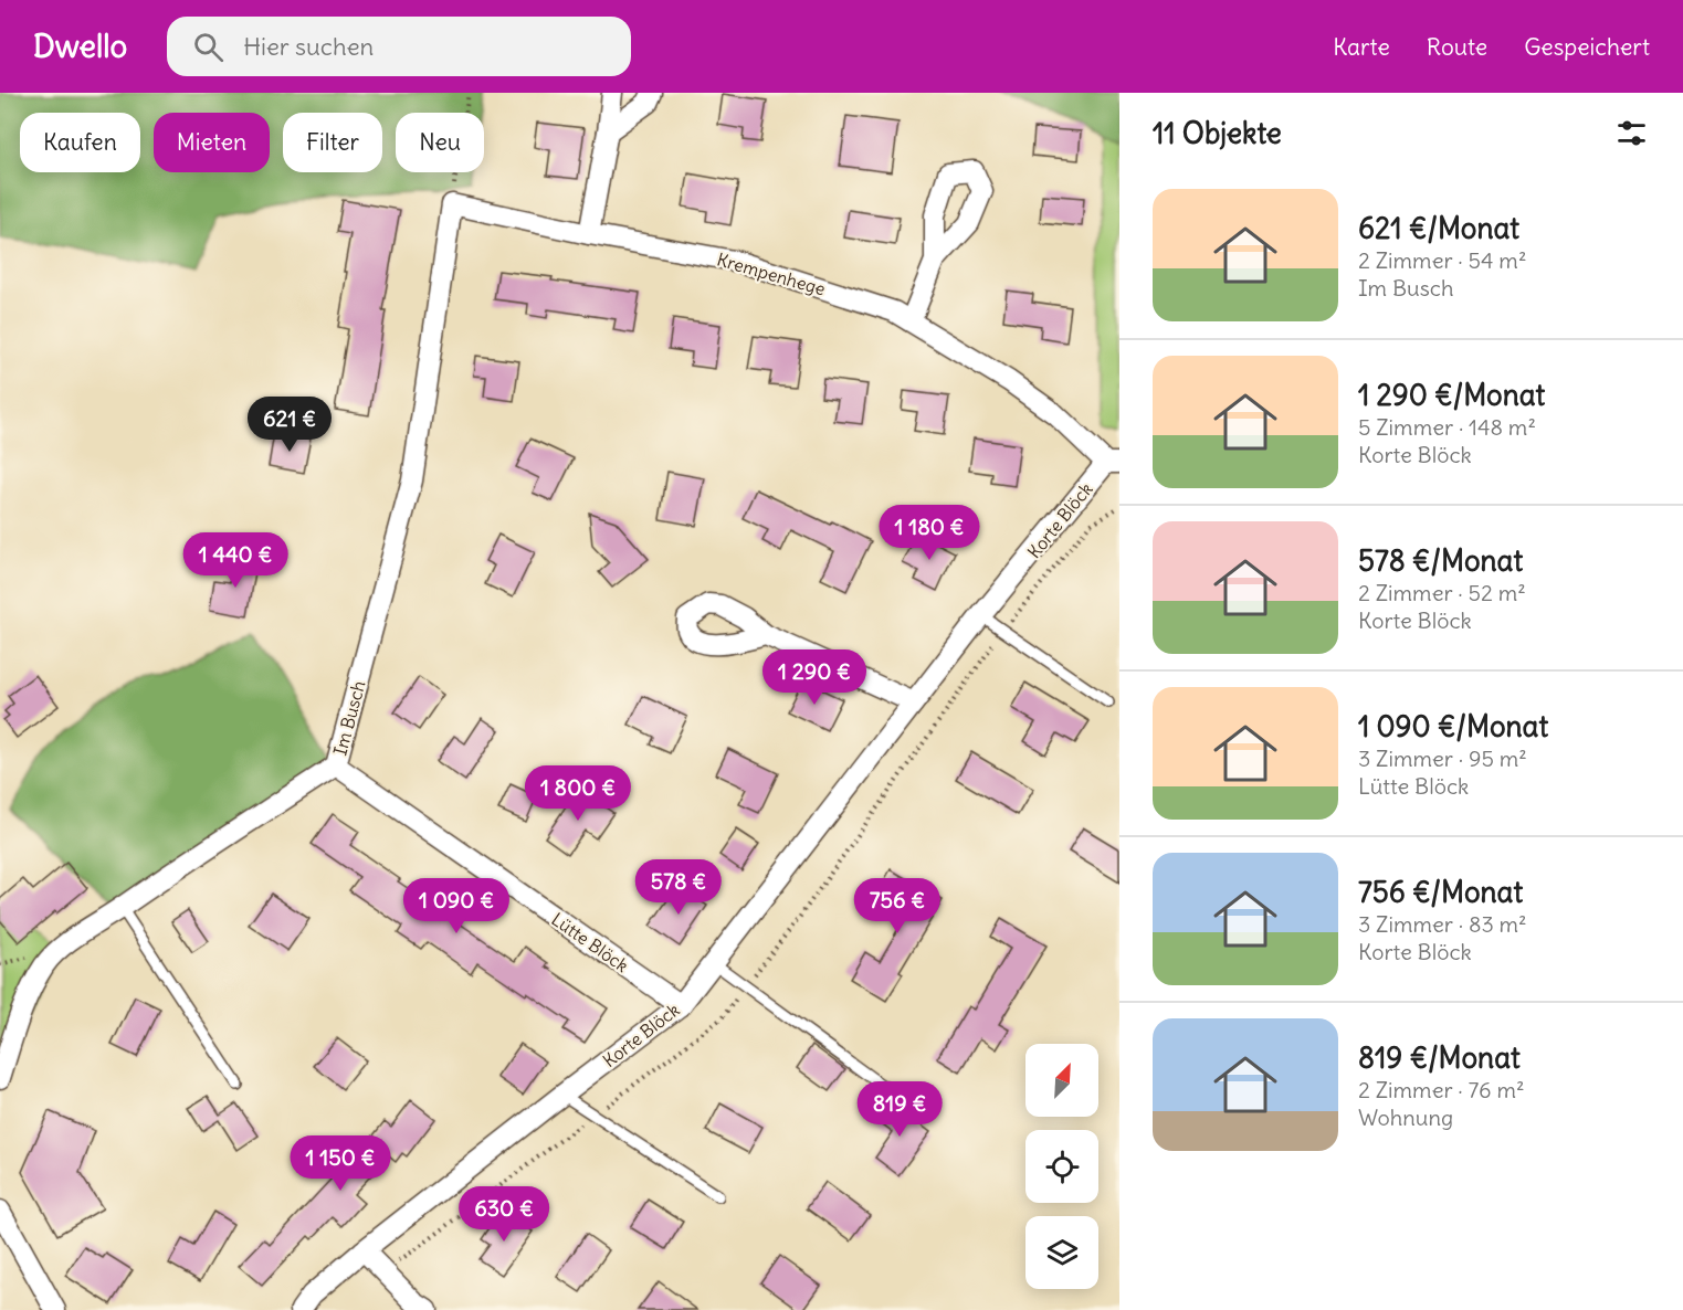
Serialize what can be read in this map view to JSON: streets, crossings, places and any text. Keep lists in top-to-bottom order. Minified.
{"streets":{"street":["Krempenhege","Korte Blöck","Im Busch","Lütte Blöck"]},"crossings":[["Krempenhege","Korte Blöck"],["Krempenhege","Im Busch"],["Korte Blöck","Lütte Blöck"],["Im Busch","Lütte Blöck"]],"north":"top right","page":{"header":"Dwello","search":"Hier suchen","nav":["Karte","Route","Gespeichert"],"heading":"11 Objekte","chip":["Kaufen","Mieten","Filter","Neu"],"list":[{"name":"621 €/Monat","note":"2 Zimmer · 54 m² · Im Busch"},{"name":"1 290 €/Monat","note":"5 Zimmer · 148 m² · Korte Blöck"},{"name":"578 €/Monat","note":"2 Zimmer · 52 m² · Korte Blöck"},{"name":"1 090 €/Monat","note":"3 Zimmer · 95 m² · Lütte Blöck"},{"name":"756 €/Monat","note":"3 Zimmer · 83 m² · Korte Blöck"},{"name":"819 €/Monat","note":"2 Zimmer · 76 m² · Wohnung"}],"price":["621 €","1 180 €","1 440 €","1 290 €","1 800 €","578 €","1 090 €","756 €","819 €","1 150 €","630 €"]}}
